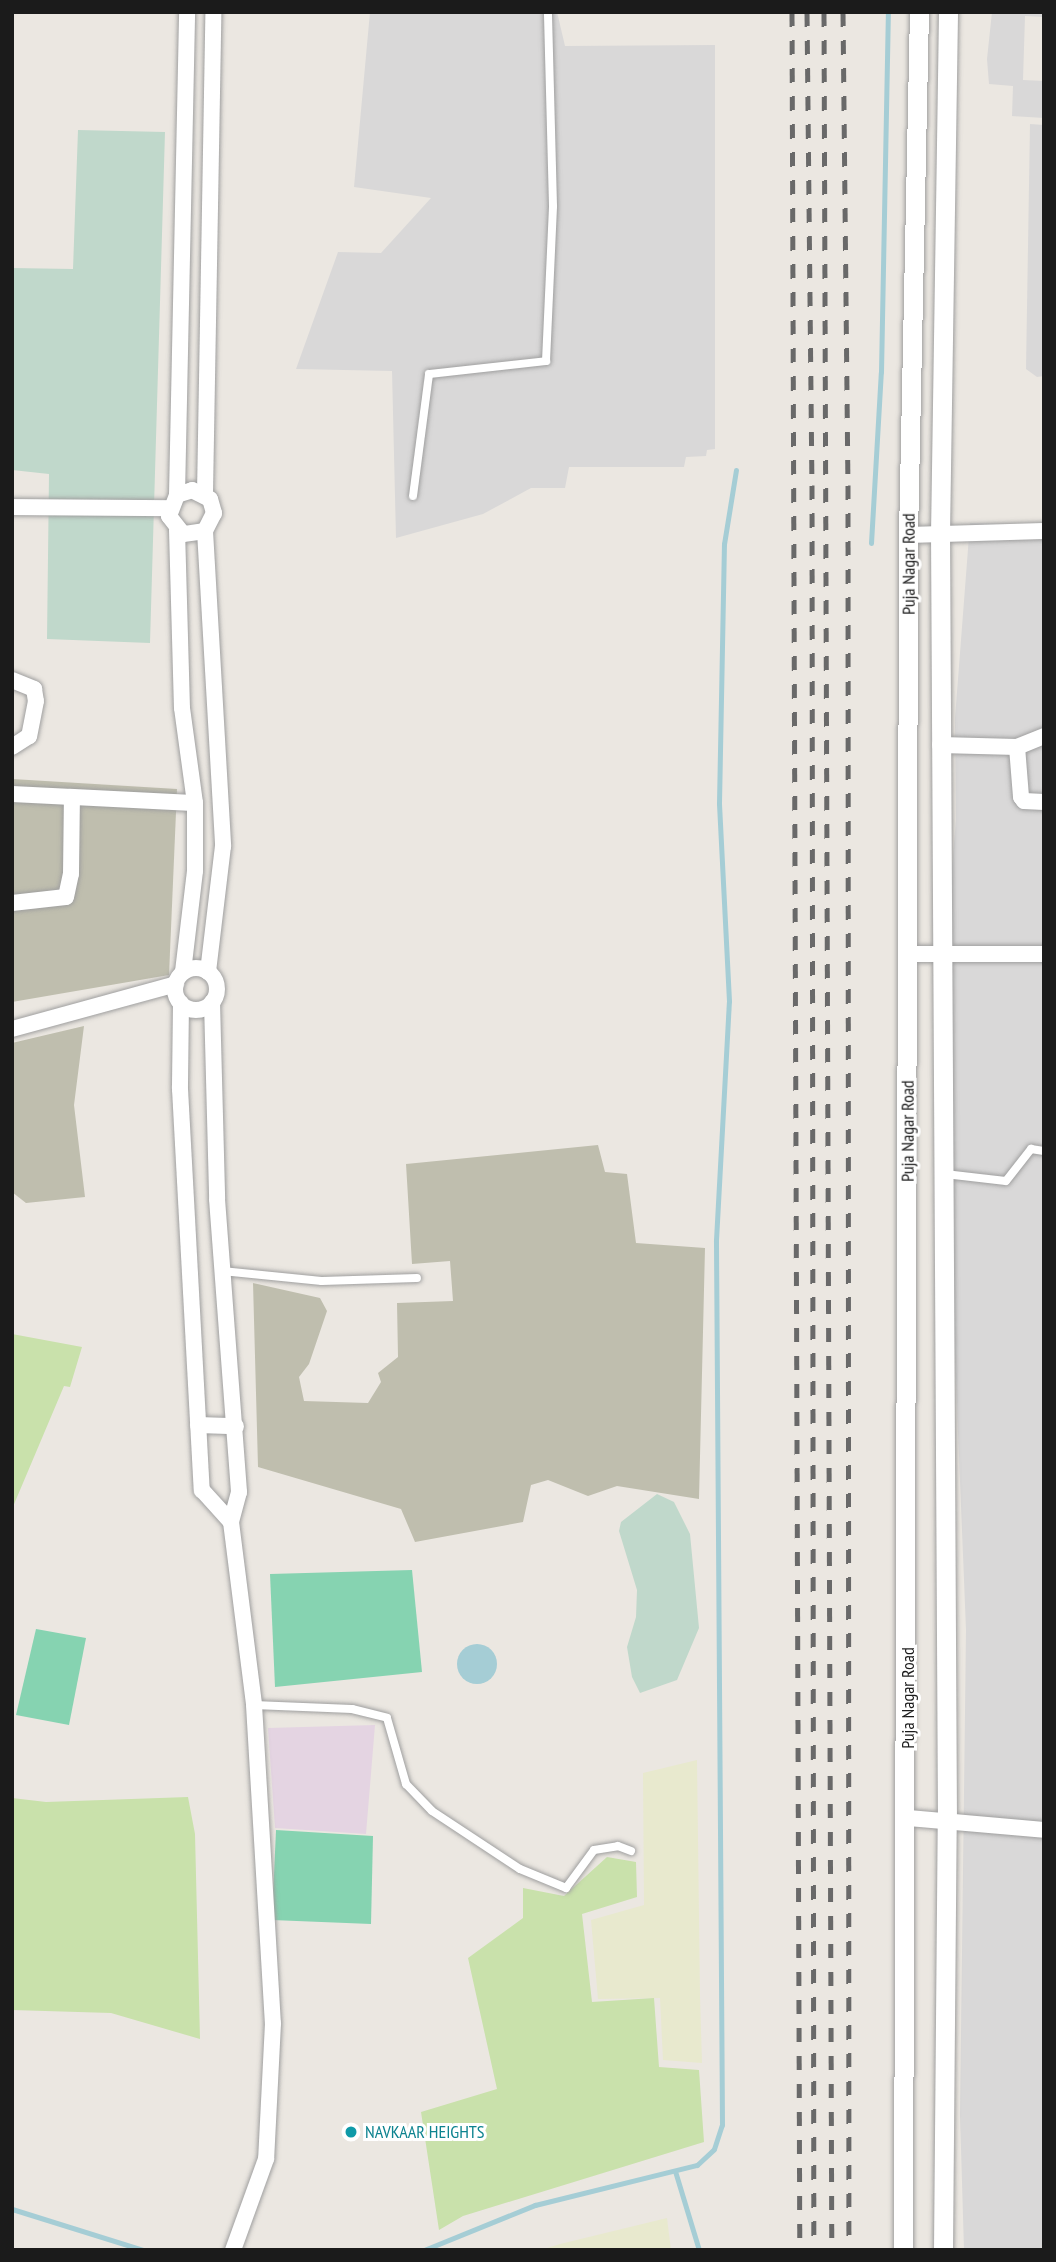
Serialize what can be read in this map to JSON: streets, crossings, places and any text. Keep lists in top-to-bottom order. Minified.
{"streets":{"street":["Puja Nagar Road"]},"places":["NAVKAAR HEIGHTS"]}
